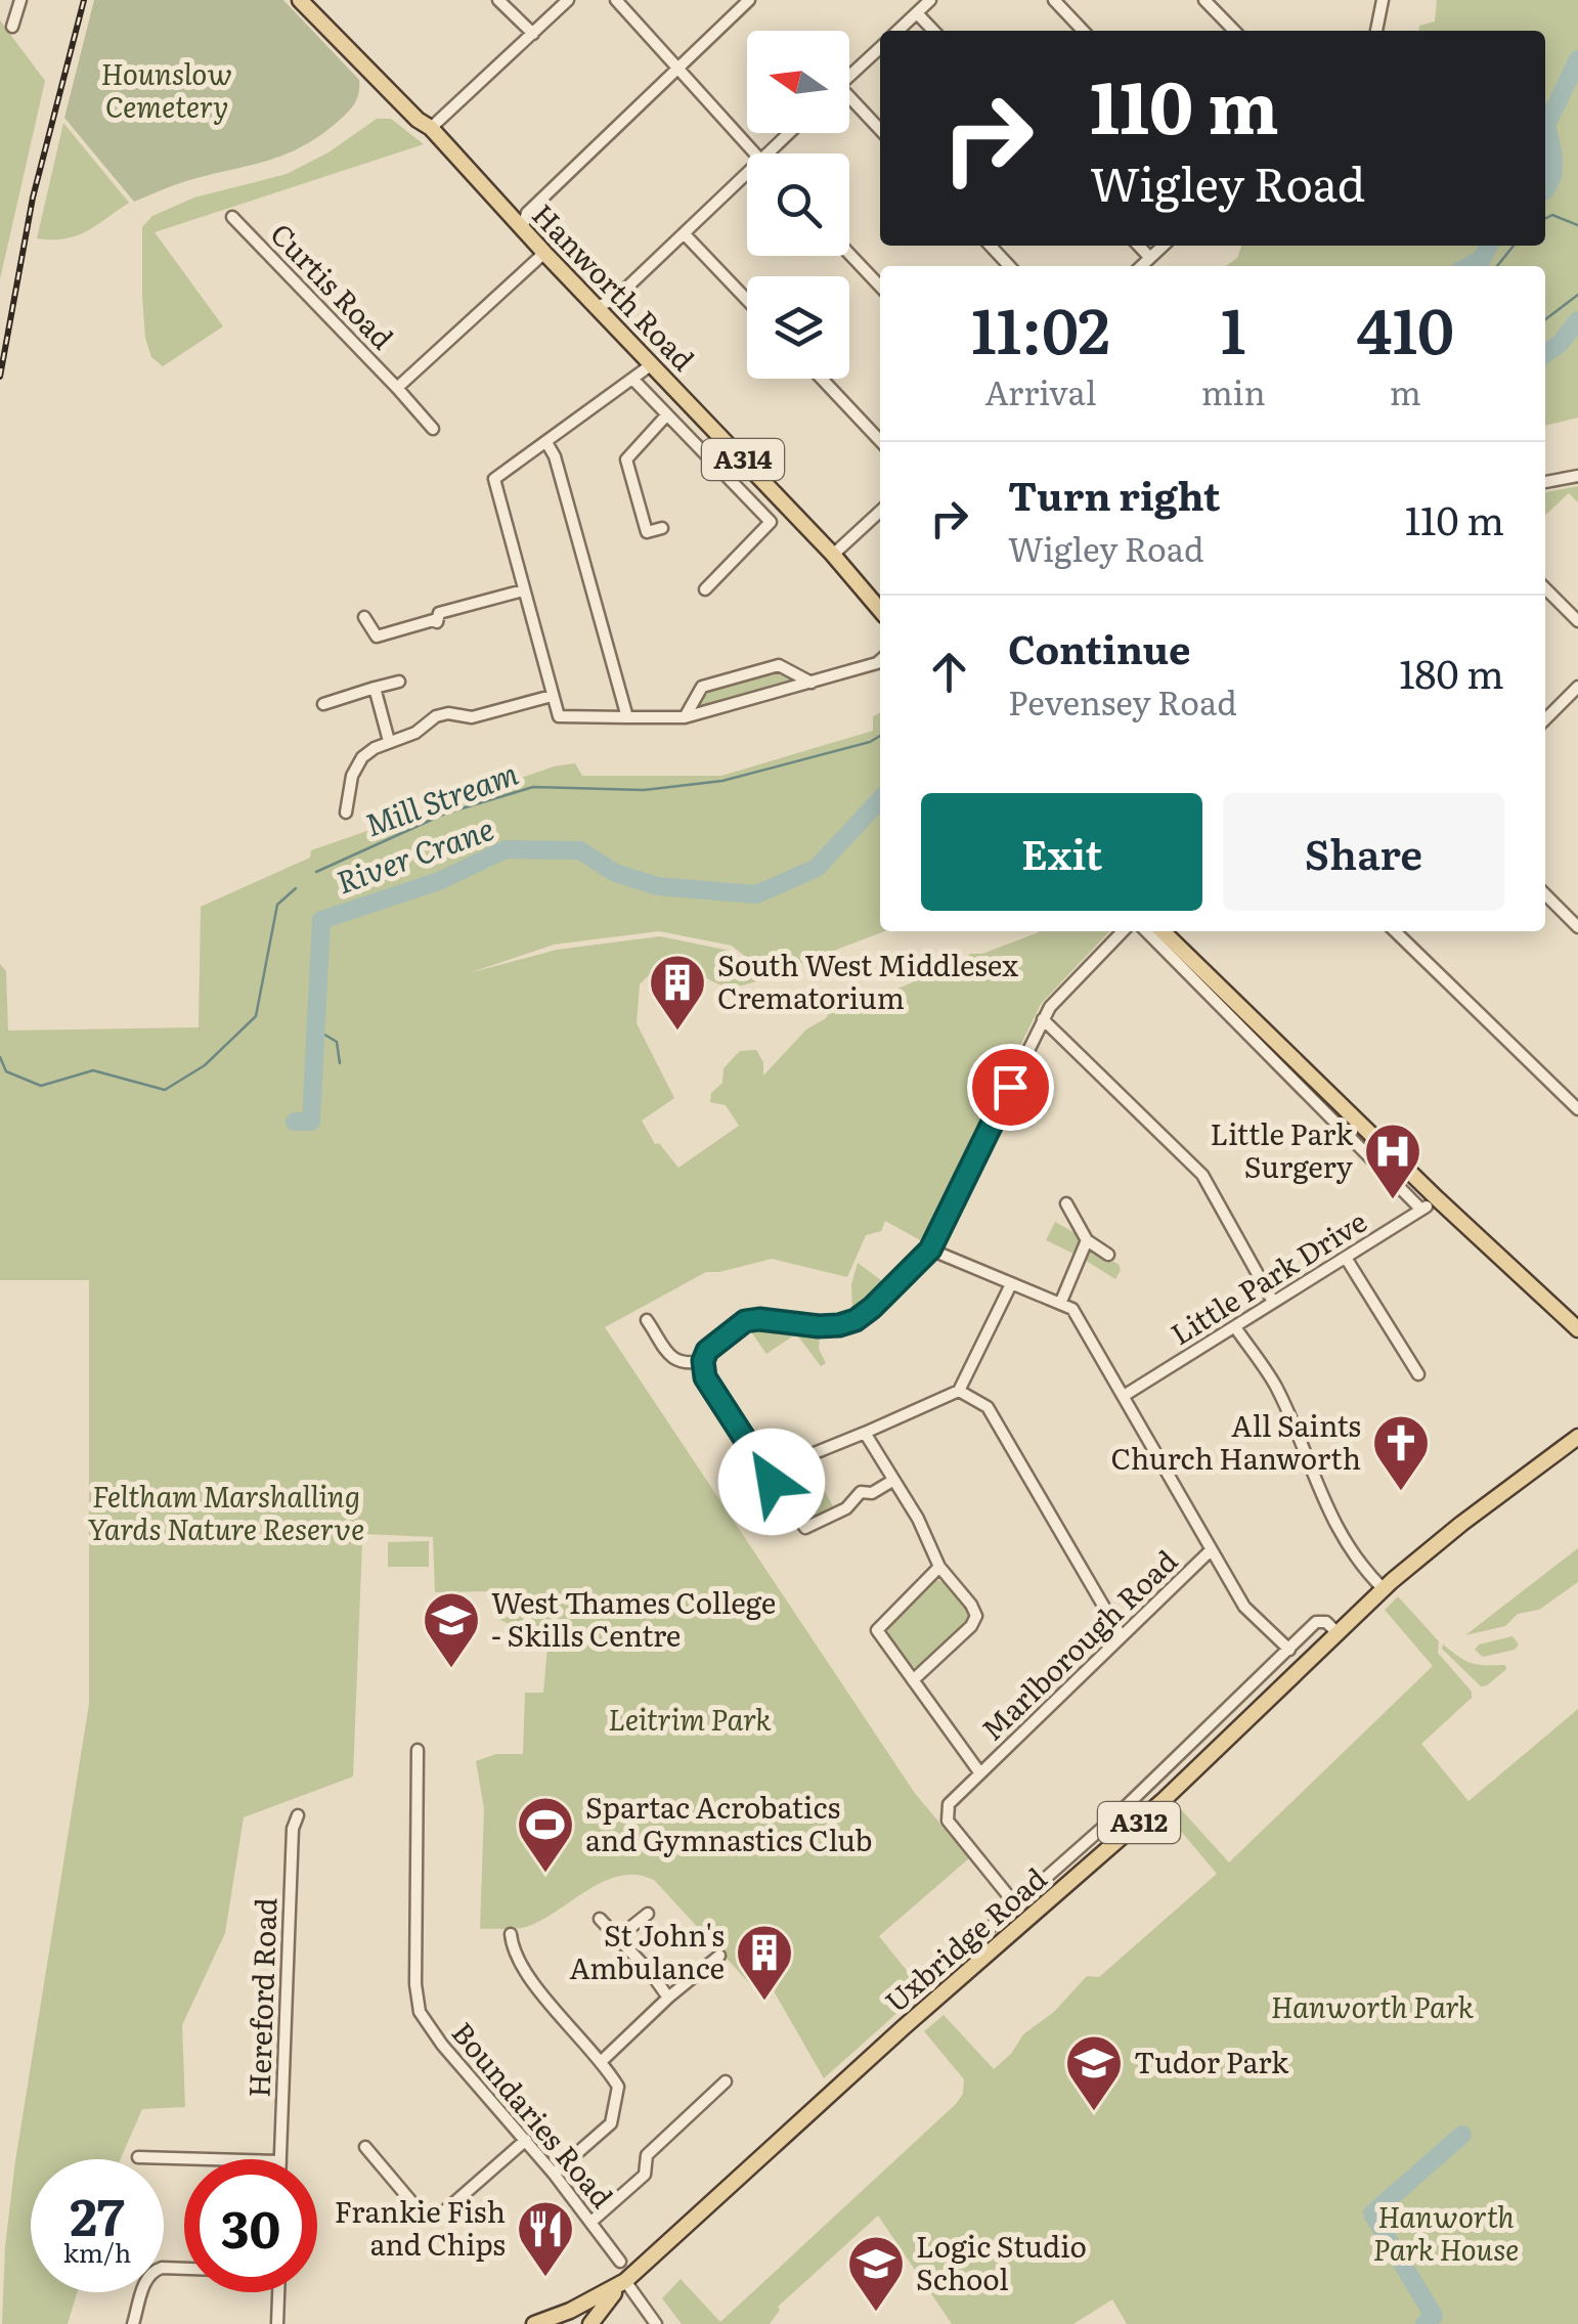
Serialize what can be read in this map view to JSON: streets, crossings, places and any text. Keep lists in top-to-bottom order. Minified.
{"streets":{"main road":["Hanworth Road","A314","A312","Uxbridge Road"],"street":["Curtis Road","Little Park Drive","Marlborough Road","Hereford Road","Boundaries Road"]},"crossings":[["Curtis Road","Hanworth Road"],["Marlborough Road","Uxbridge Road"],["A312","Uxbridge Road"]],"water":["Mill Stream","River Crane"],"parks":["Hounslow Cemetery","Feltham Marshalling Yards Nature Reserve","Leitrim Park","Hanworth Park","Hanworth Park House"],"places":{"building":["South West Middlesex Crematorium","St John's Ambulance"],"hospital":["Little Park Surgery"],"church":["All Saints Church Hanworth"],"school or university":["West Thames College - Skills Centre","Tudor Park","Logic Studio School"],"sports":["Spartac Acrobatics and Gymnastics Club"],"restaurant":["Frankie Fish and Chips"]},"north":"left","page":{"turn":["110 m","Wigley Road"],"eta":["11:02","Arrival","1","min","410","m"],"list":[{"name":"Turn right","note":"Wigley Road","value":"110 m"},{"name":"Continue","note":"Pevensey Road","value":"180 m"}],"buttons":["Exit","Share"],"speed":"27 km/h","limit":"30"}}
